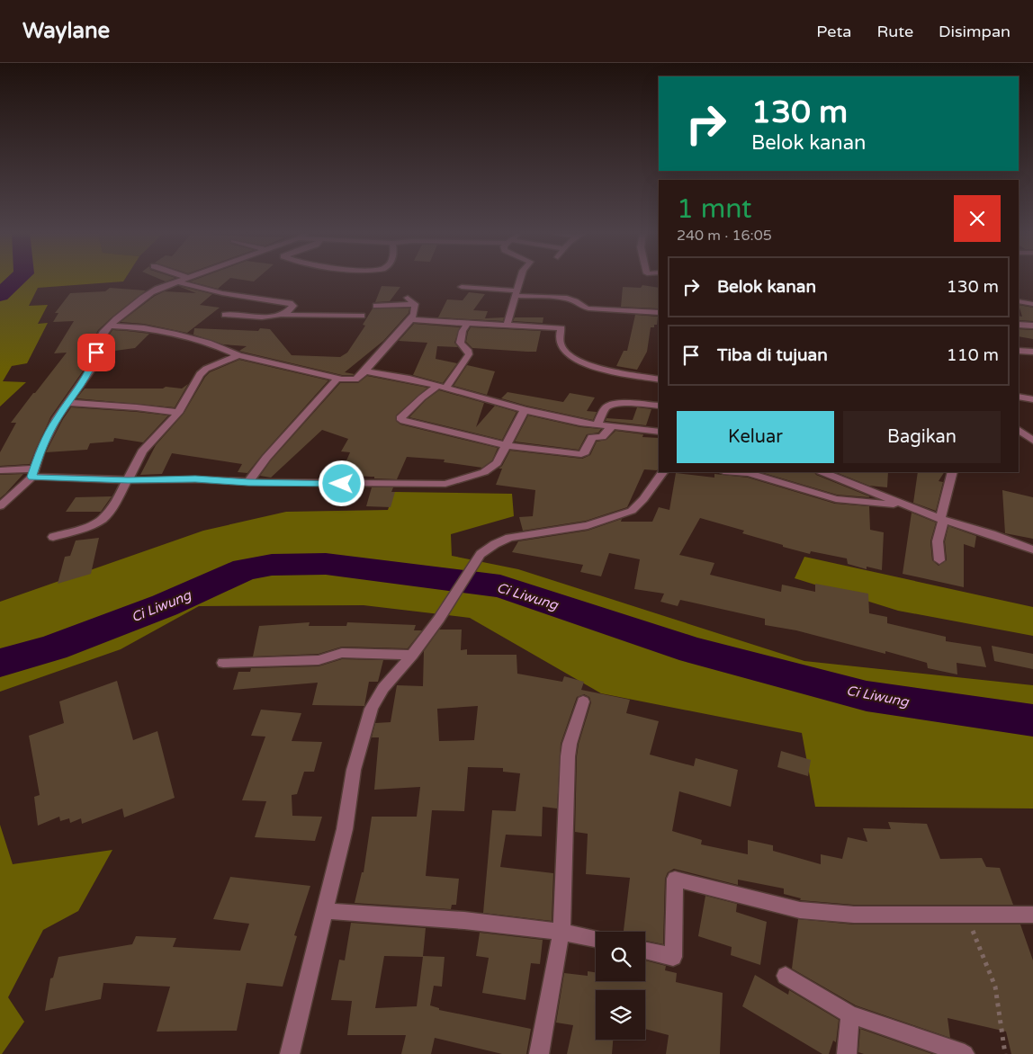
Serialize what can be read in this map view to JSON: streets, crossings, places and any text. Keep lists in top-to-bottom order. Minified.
{"water":["Ci Liwung"],"page":{"header":"Waylane","nav":["Peta","Rute","Disimpan"],"turn":["130 m","Belok kanan"],"heading":["1 mnt","240 m · 16:05"],"list":[{"name":"Belok kanan","value":"130 m"},{"name":"Tiba di tujuan","value":"110 m"}],"buttons":["Keluar","Bagikan"]}}
